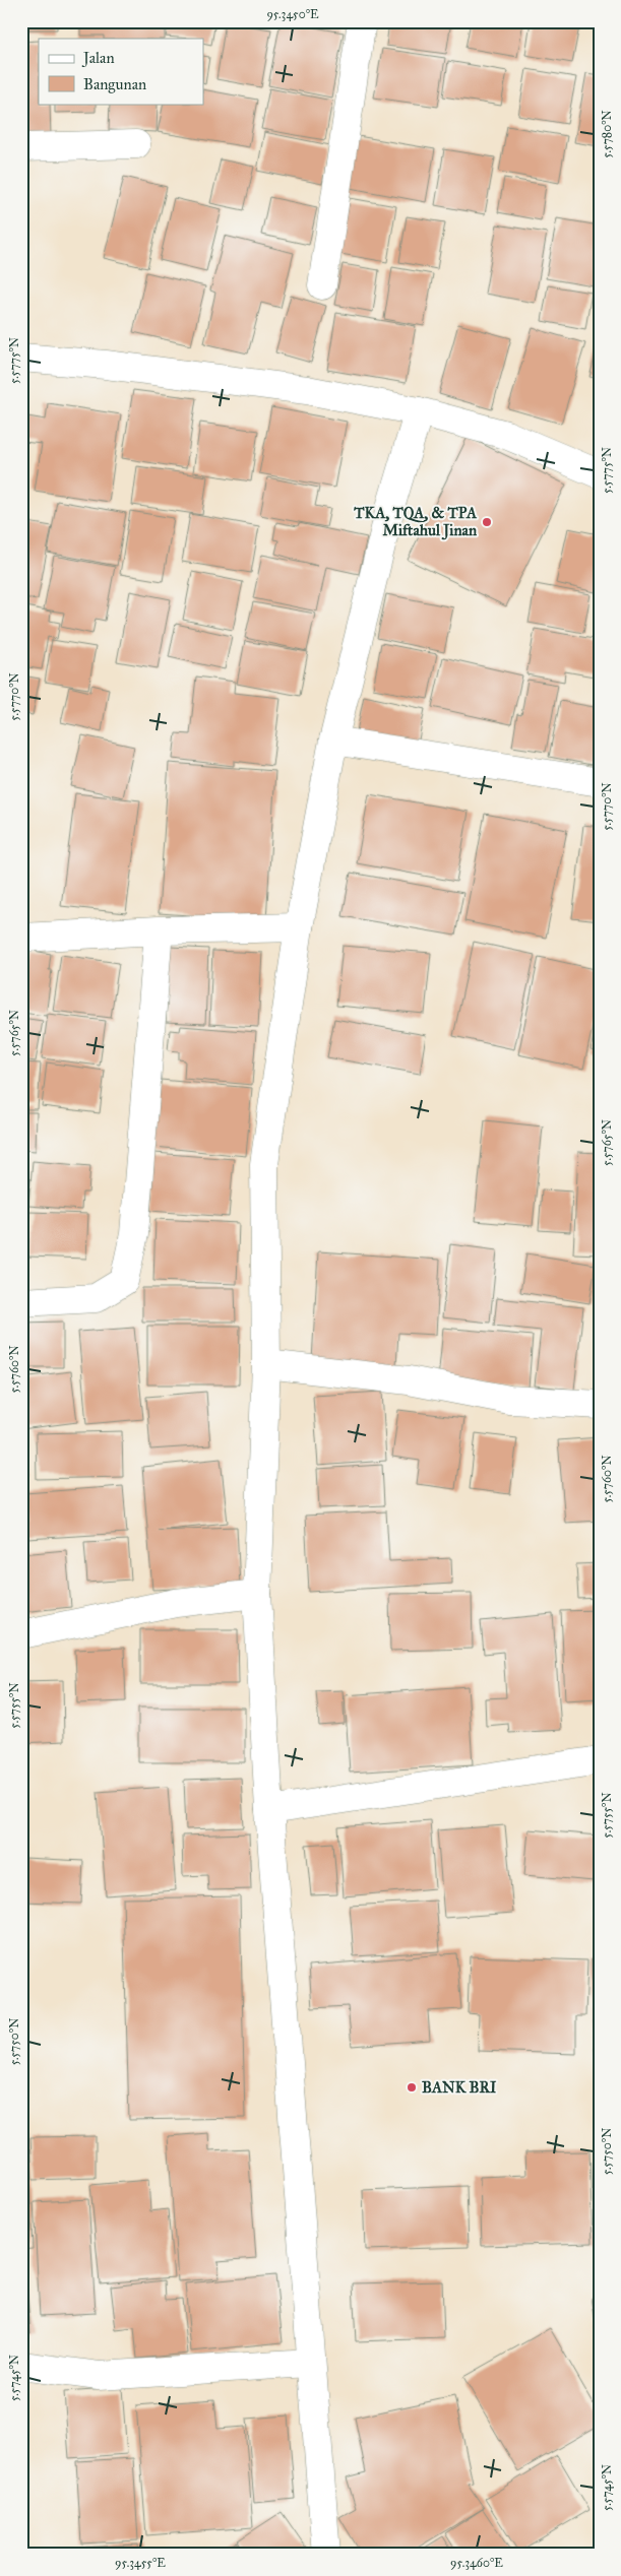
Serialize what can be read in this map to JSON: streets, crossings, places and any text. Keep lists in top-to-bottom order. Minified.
{"places":["TKA, TQA, & TPA Miftahul Jinan","BANK BRI"],"legend":["Jalan","Bangunan"],"coordinates":["95.3450°E","5.5780°N","5.5775°N","5.5770°N","5.5765°N","5.5760°N","5.5755°N","5.5750°N","5.5745°N","95.3455°E","95.3460°E"]}
